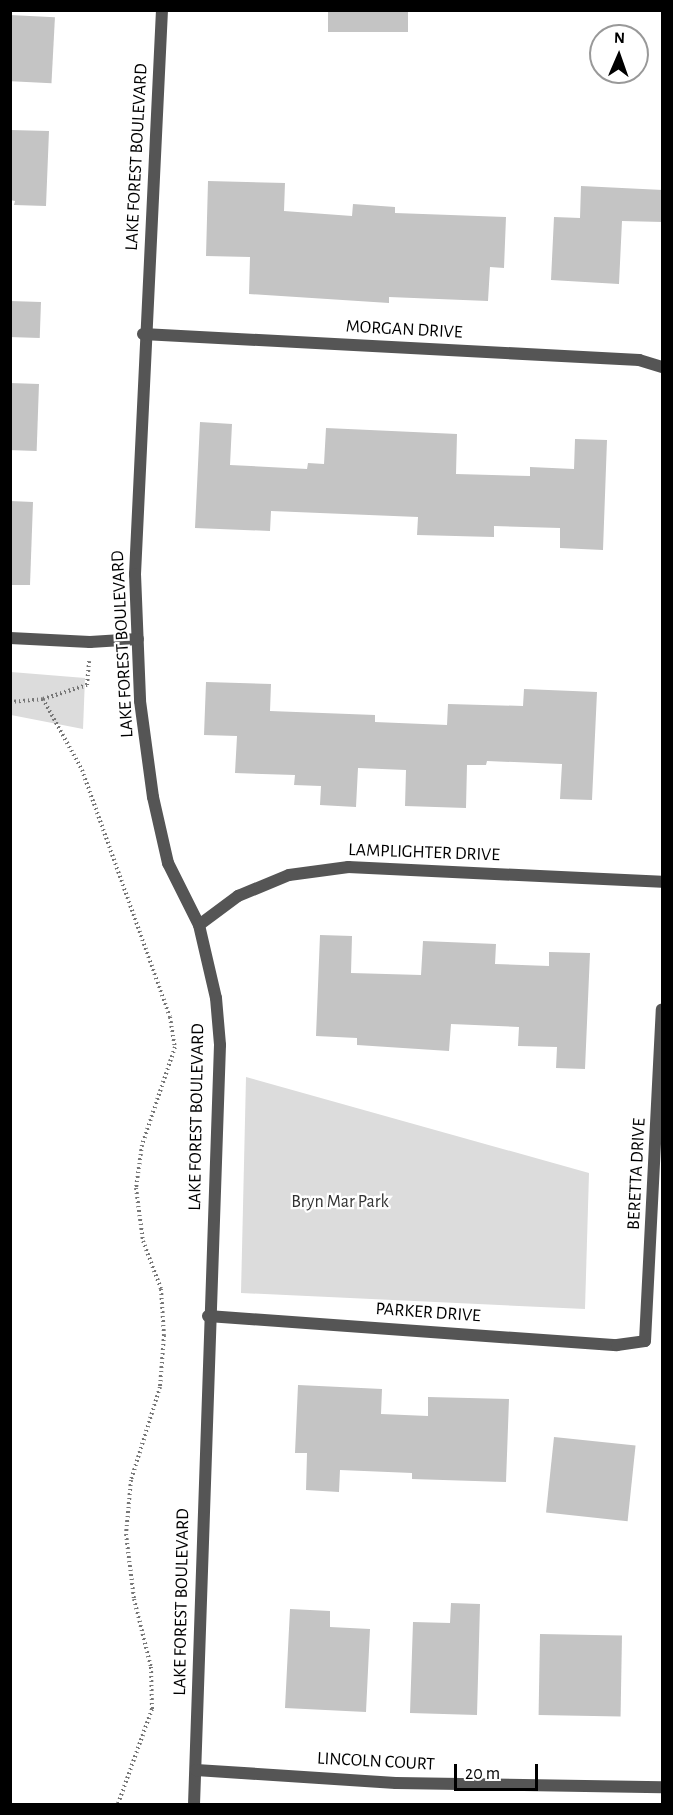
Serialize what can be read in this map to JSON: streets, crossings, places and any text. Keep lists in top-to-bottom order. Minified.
{"streets":{"street":["LAKE FOREST BOULEVARD","MORGAN DRIVE","LAMPLIGHTER DRIVE","BERETTA DRIVE","PARKER DRIVE","LINCOLN COURT"]},"crossings":[["LAKE FOREST BOULEVARD","MORGAN DRIVE"],["LAKE FOREST BOULEVARD","LAMPLIGHTER DRIVE"],["LAKE FOREST BOULEVARD","PARKER DRIVE"],["LAKE FOREST BOULEVARD","LINCOLN COURT"],["BERETTA DRIVE","PARKER DRIVE"]],"parks":["Bryn Mar Park"],"scale_bar":"20 m","north":"top"}
